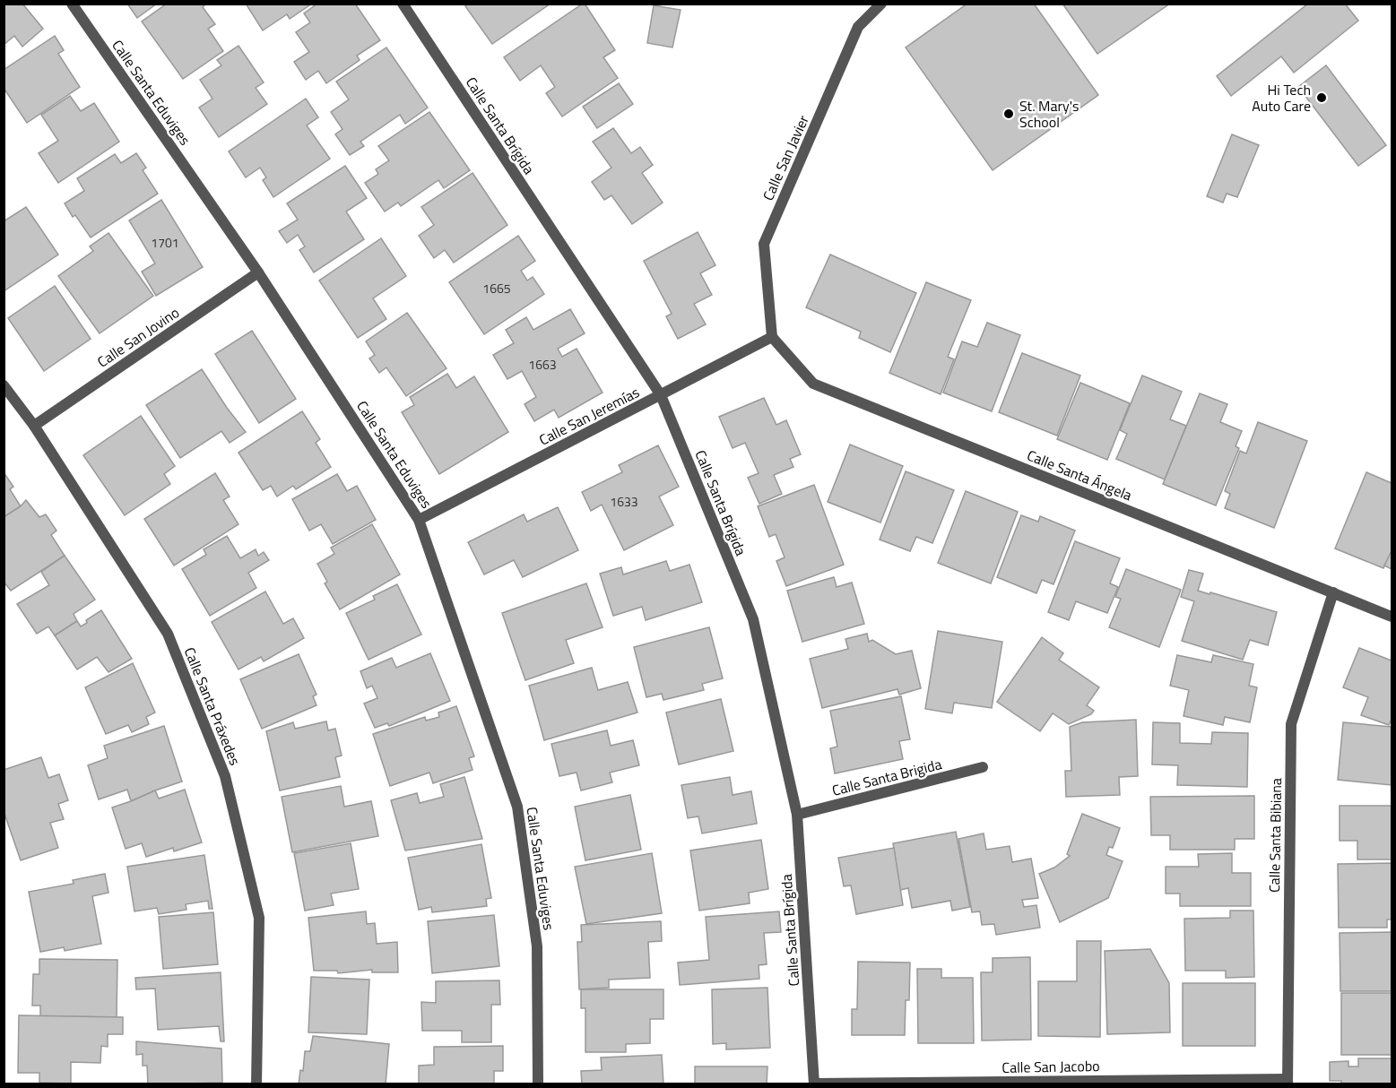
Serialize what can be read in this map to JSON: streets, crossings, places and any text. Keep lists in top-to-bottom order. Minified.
{"streets":{"street":["Calle Santa Eduviges","Calle Santa Brígida","Calle San Javier","Calle San Jovino","Calle San Jeremías","Calle Santa Ángela","Calle Santa Práxedes","Calle Santa Brigida","Calle Santa Bibiana","Calle San Jacobo"]},"crossings":[["Calle Santa Eduviges","Calle San Jovino"],["Calle Santa Eduviges","Calle San Jeremías"],["Calle Santa Brígida","Calle San Jeremías"],["Calle Santa Brígida","Calle Santa Brigida"],["Calle Santa Brígida","Calle San Jacobo"],["Calle San Javier","Calle San Jeremías"],["Calle San Javier","Calle Santa Ángela"],["Calle San Jovino","Calle Santa Práxedes"],["Calle San Jeremías","Calle Santa Ángela"],["Calle Santa Ángela","Calle Santa Bibiana"],["Calle Santa Bibiana","Calle San Jacobo"]],"places":["Hi Tech Auto Care","St. Mary's School"],"house_numbers":["1701","1665","1663","1633"]}
